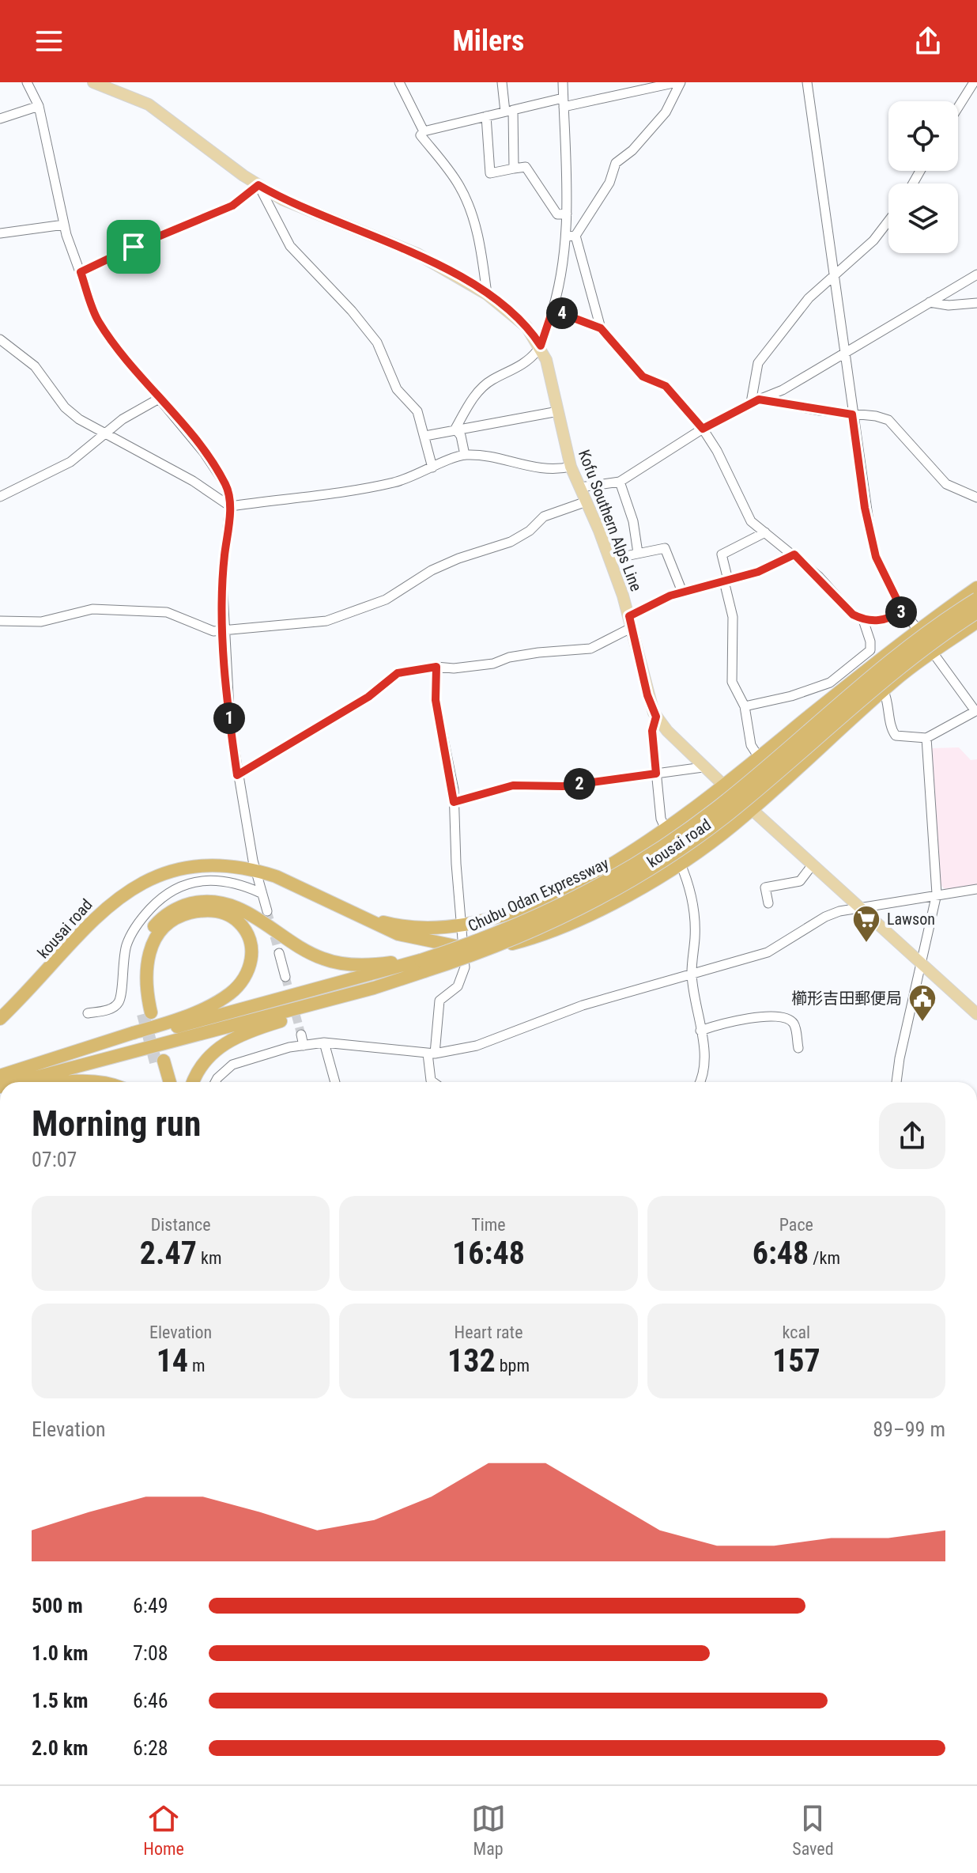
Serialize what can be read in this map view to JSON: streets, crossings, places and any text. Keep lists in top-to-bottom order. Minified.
{"streets":{"highway":["kousai road","Chubu Odan Expressway"],"main road":["Kofu Southern Alps Line"]},"crossings":[["Kofu Southern Alps Line","kousai road"]],"places":{"supermarket":["Lawson"],"public building":["櫛形吉田郵便局"]},"page":{"header":"Milers","pins":["4","3","1","2"],"heading":["Morning run","07:07"],"stats":[["Distance","2.47 km"],["Time","16:48"],["Pace","6:48 /km"],["Elevation","14 m"],["Heart rate","132 bpm"],["kcal","157"]],"chart":["Elevation","89–99 m"],"list":[{"name":"500 m","note":"6:49"},{"name":"1.0 km","note":"7:08"},{"name":"1.5 km","note":"6:46"},{"name":"2.0 km","note":"6:28"}],"tabs":["Home","Map","Saved"]}}
